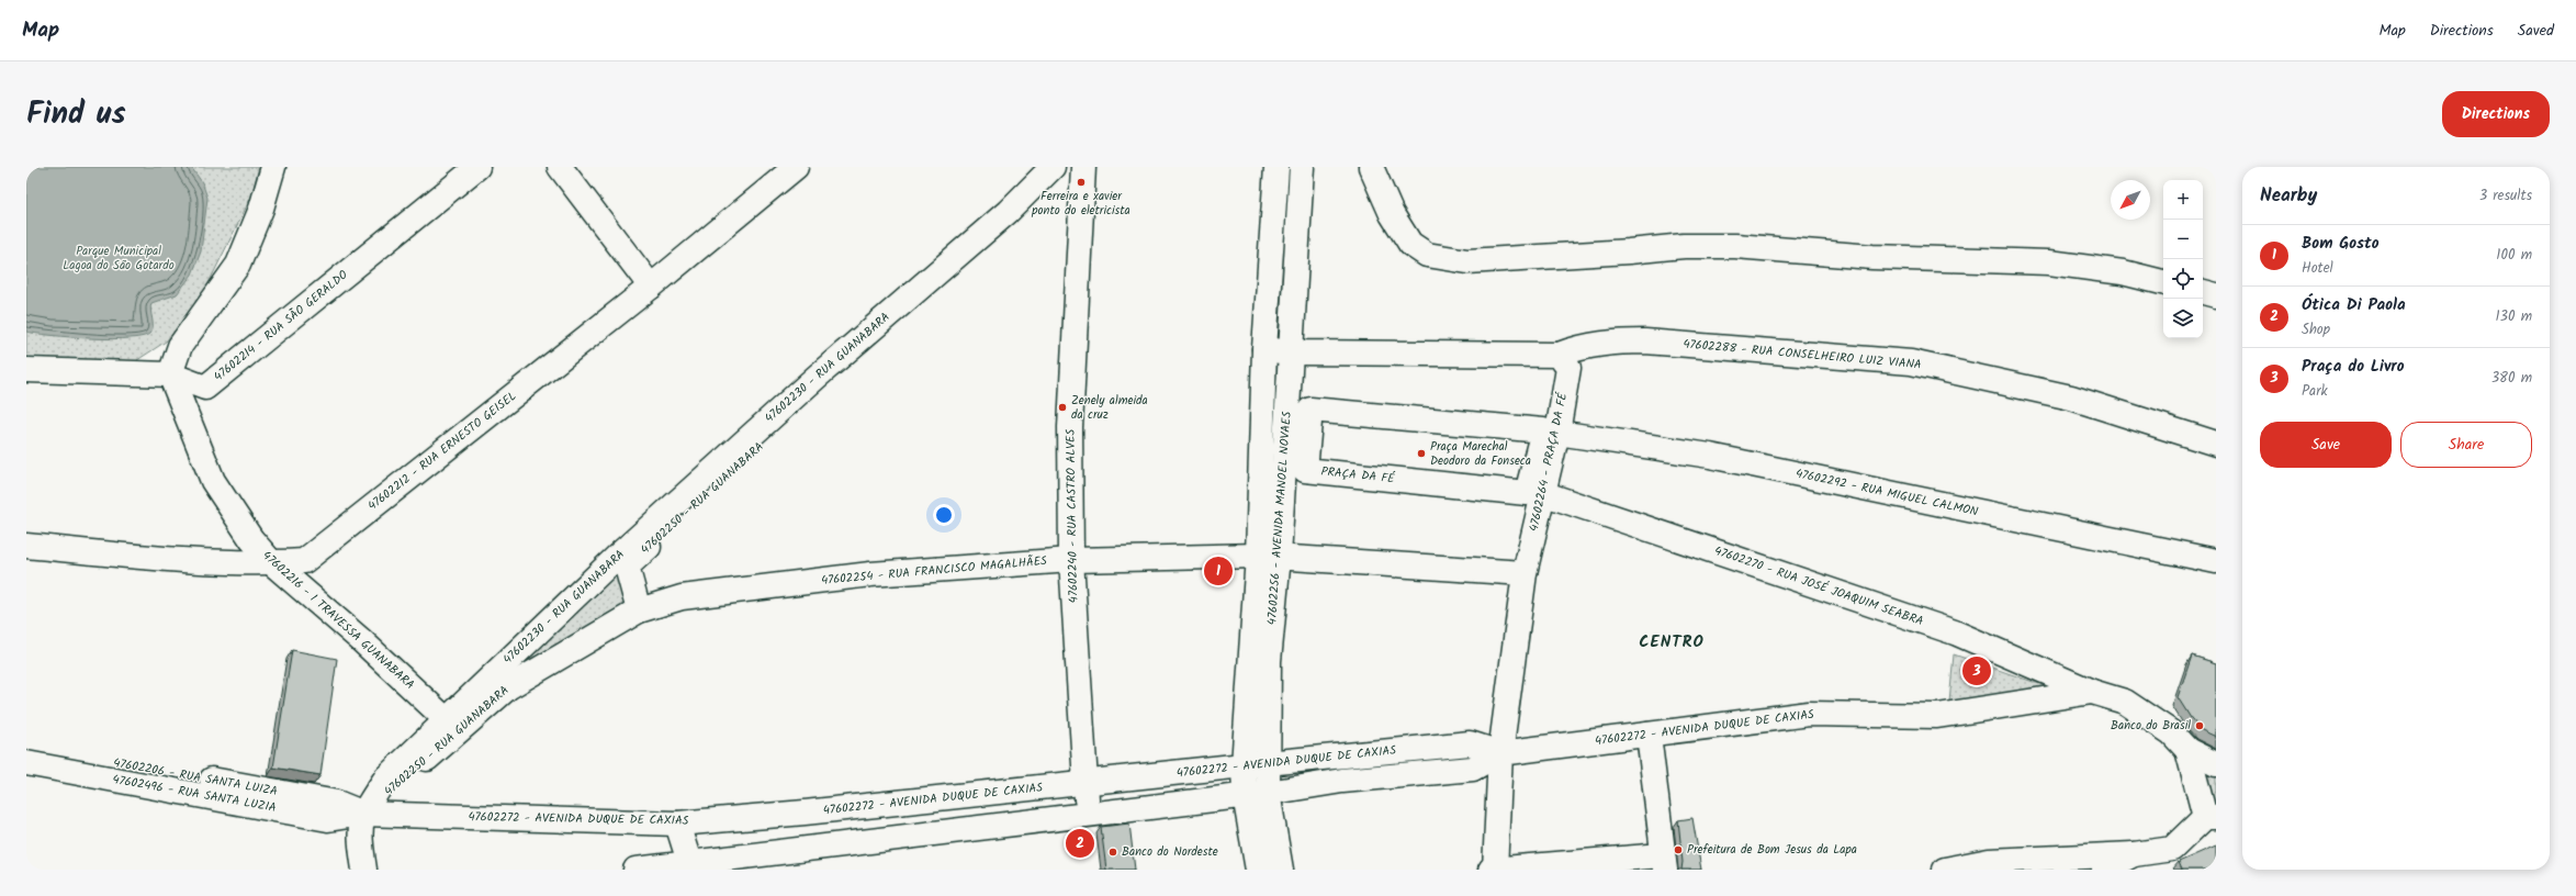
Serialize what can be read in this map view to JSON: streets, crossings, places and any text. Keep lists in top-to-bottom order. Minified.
{"streets":{"street":["47602214 - RUA SÃO GERALDO","47602288 - RUA CONSELHEIRO LUIZ VIANA","47602230 - RUA GUANABARA","47602212 - RUA ERNESTO GEISEL","47602264 - PRAÇA DA FÉ","PRAÇA DA FÉ","47602292 - RUA MIGUEL CALMON","47602250 - RUA GUANABARA","47602240 - RUA CASTRO ALVES","47602256 - AVENIDA MANOEL NOVAES","47602254 - RUA FRANCISCO MAGALHÃES","47602270 - RUA JOSÉ JOAQUIM SEABRA","47602216 - I TRAVESSA GUANABARA","47602272 - AVENIDA DUQUE DE CAXIAS","47602206 - RUA SANTA LUIZA","47602496 - RUA SANTA LUZIA"]},"crossings":[["47602214 - RUA SÃO GERALDO","47602216 - I TRAVESSA GUANABARA"],["47602288 - RUA CONSELHEIRO LUIZ VIANA","47602264 - PRAÇA DA FÉ"],["47602230 - RUA GUANABARA","47602250 - RUA GUANABARA"],["47602230 - RUA GUANABARA","47602216 - I TRAVESSA GUANABARA"],["47602230 - RUA GUANABARA","47602272 - AVENIDA DUQUE DE CAXIAS"],["47602230 - RUA GUANABARA","47602206 - RUA SANTA LUIZA"],["47602230 - RUA GUANABARA","47602496 - RUA SANTA LUZIA"],["47602212 - RUA ERNESTO GEISEL","47602216 - I TRAVESSA GUANABARA"],["47602264 - PRAÇA DA FÉ","PRAÇA DA FÉ"],["47602264 - PRAÇA DA FÉ","47602292 - RUA MIGUEL CALMON"],["47602264 - PRAÇA DA FÉ","47602270 - RUA JOSÉ JOAQUIM SEABRA"],["47602264 - PRAÇA DA FÉ","47602272 - AVENIDA DUQUE DE CAXIAS"],["PRAÇA DA FÉ","47602292 - RUA MIGUEL CALMON"],["47602250 - RUA GUANABARA","47602254 - RUA FRANCISCO MAGALHÃES"],["47602250 - RUA GUANABARA","47602272 - AVENIDA DUQUE DE CAXIAS"],["47602250 - RUA GUANABARA","47602206 - RUA SANTA LUIZA"],["47602250 - RUA GUANABARA","47602496 - RUA SANTA LUZIA"],["47602240 - RUA CASTRO ALVES","47602254 - RUA FRANCISCO MAGALHÃES"],["47602240 - RUA CASTRO ALVES","47602272 - AVENIDA DUQUE DE CAXIAS"],["47602256 - AVENIDA MANOEL NOVAES","47602254 - RUA FRANCISCO MAGALHÃES"],["47602256 - AVENIDA MANOEL NOVAES","47602272 - AVENIDA DUQUE DE CAXIAS"],["47602270 - RUA JOSÉ JOAQUIM SEABRA","47602272 - AVENIDA DUQUE DE CAXIAS"],["47602272 - AVENIDA DUQUE DE CAXIAS","47602206 - RUA SANTA LUIZA"],["47602272 - AVENIDA DUQUE DE CAXIAS","47602496 - RUA SANTA LUZIA"],["47602206 - RUA SANTA LUIZA","47602496 - RUA SANTA LUZIA"]],"districts":["CENTRO"],"parks":["Parque Municipal Lagoa do São Gotardo"],"places":["Ferreira e xavier ponto do eletricista","Zenely almeida da cruz","Praça Marechal Deodoro da Fonseca","Banco do Brasil","Prefeitura de Bom Jesus da Lapa","Banco do Nordeste"],"north":"bottom left","page":{"header":"Map","nav":["Map","Directions","Saved"],"title":"Find us","buttons":["Directions",["Save","Share"]],"heading":["Nearby","3 results"],"map_buttons":["+","−"],"list":[{"mark":"1","name":"Bom Gosto","note":"Hotel","value":"100 m"},{"mark":"2","name":"Ótica Di Paola","note":"Shop","value":"130 m"},{"mark":"3","name":"Praça do Livro","note":"Park","value":"380 m"}],"pins":["1","3","2"]}}
